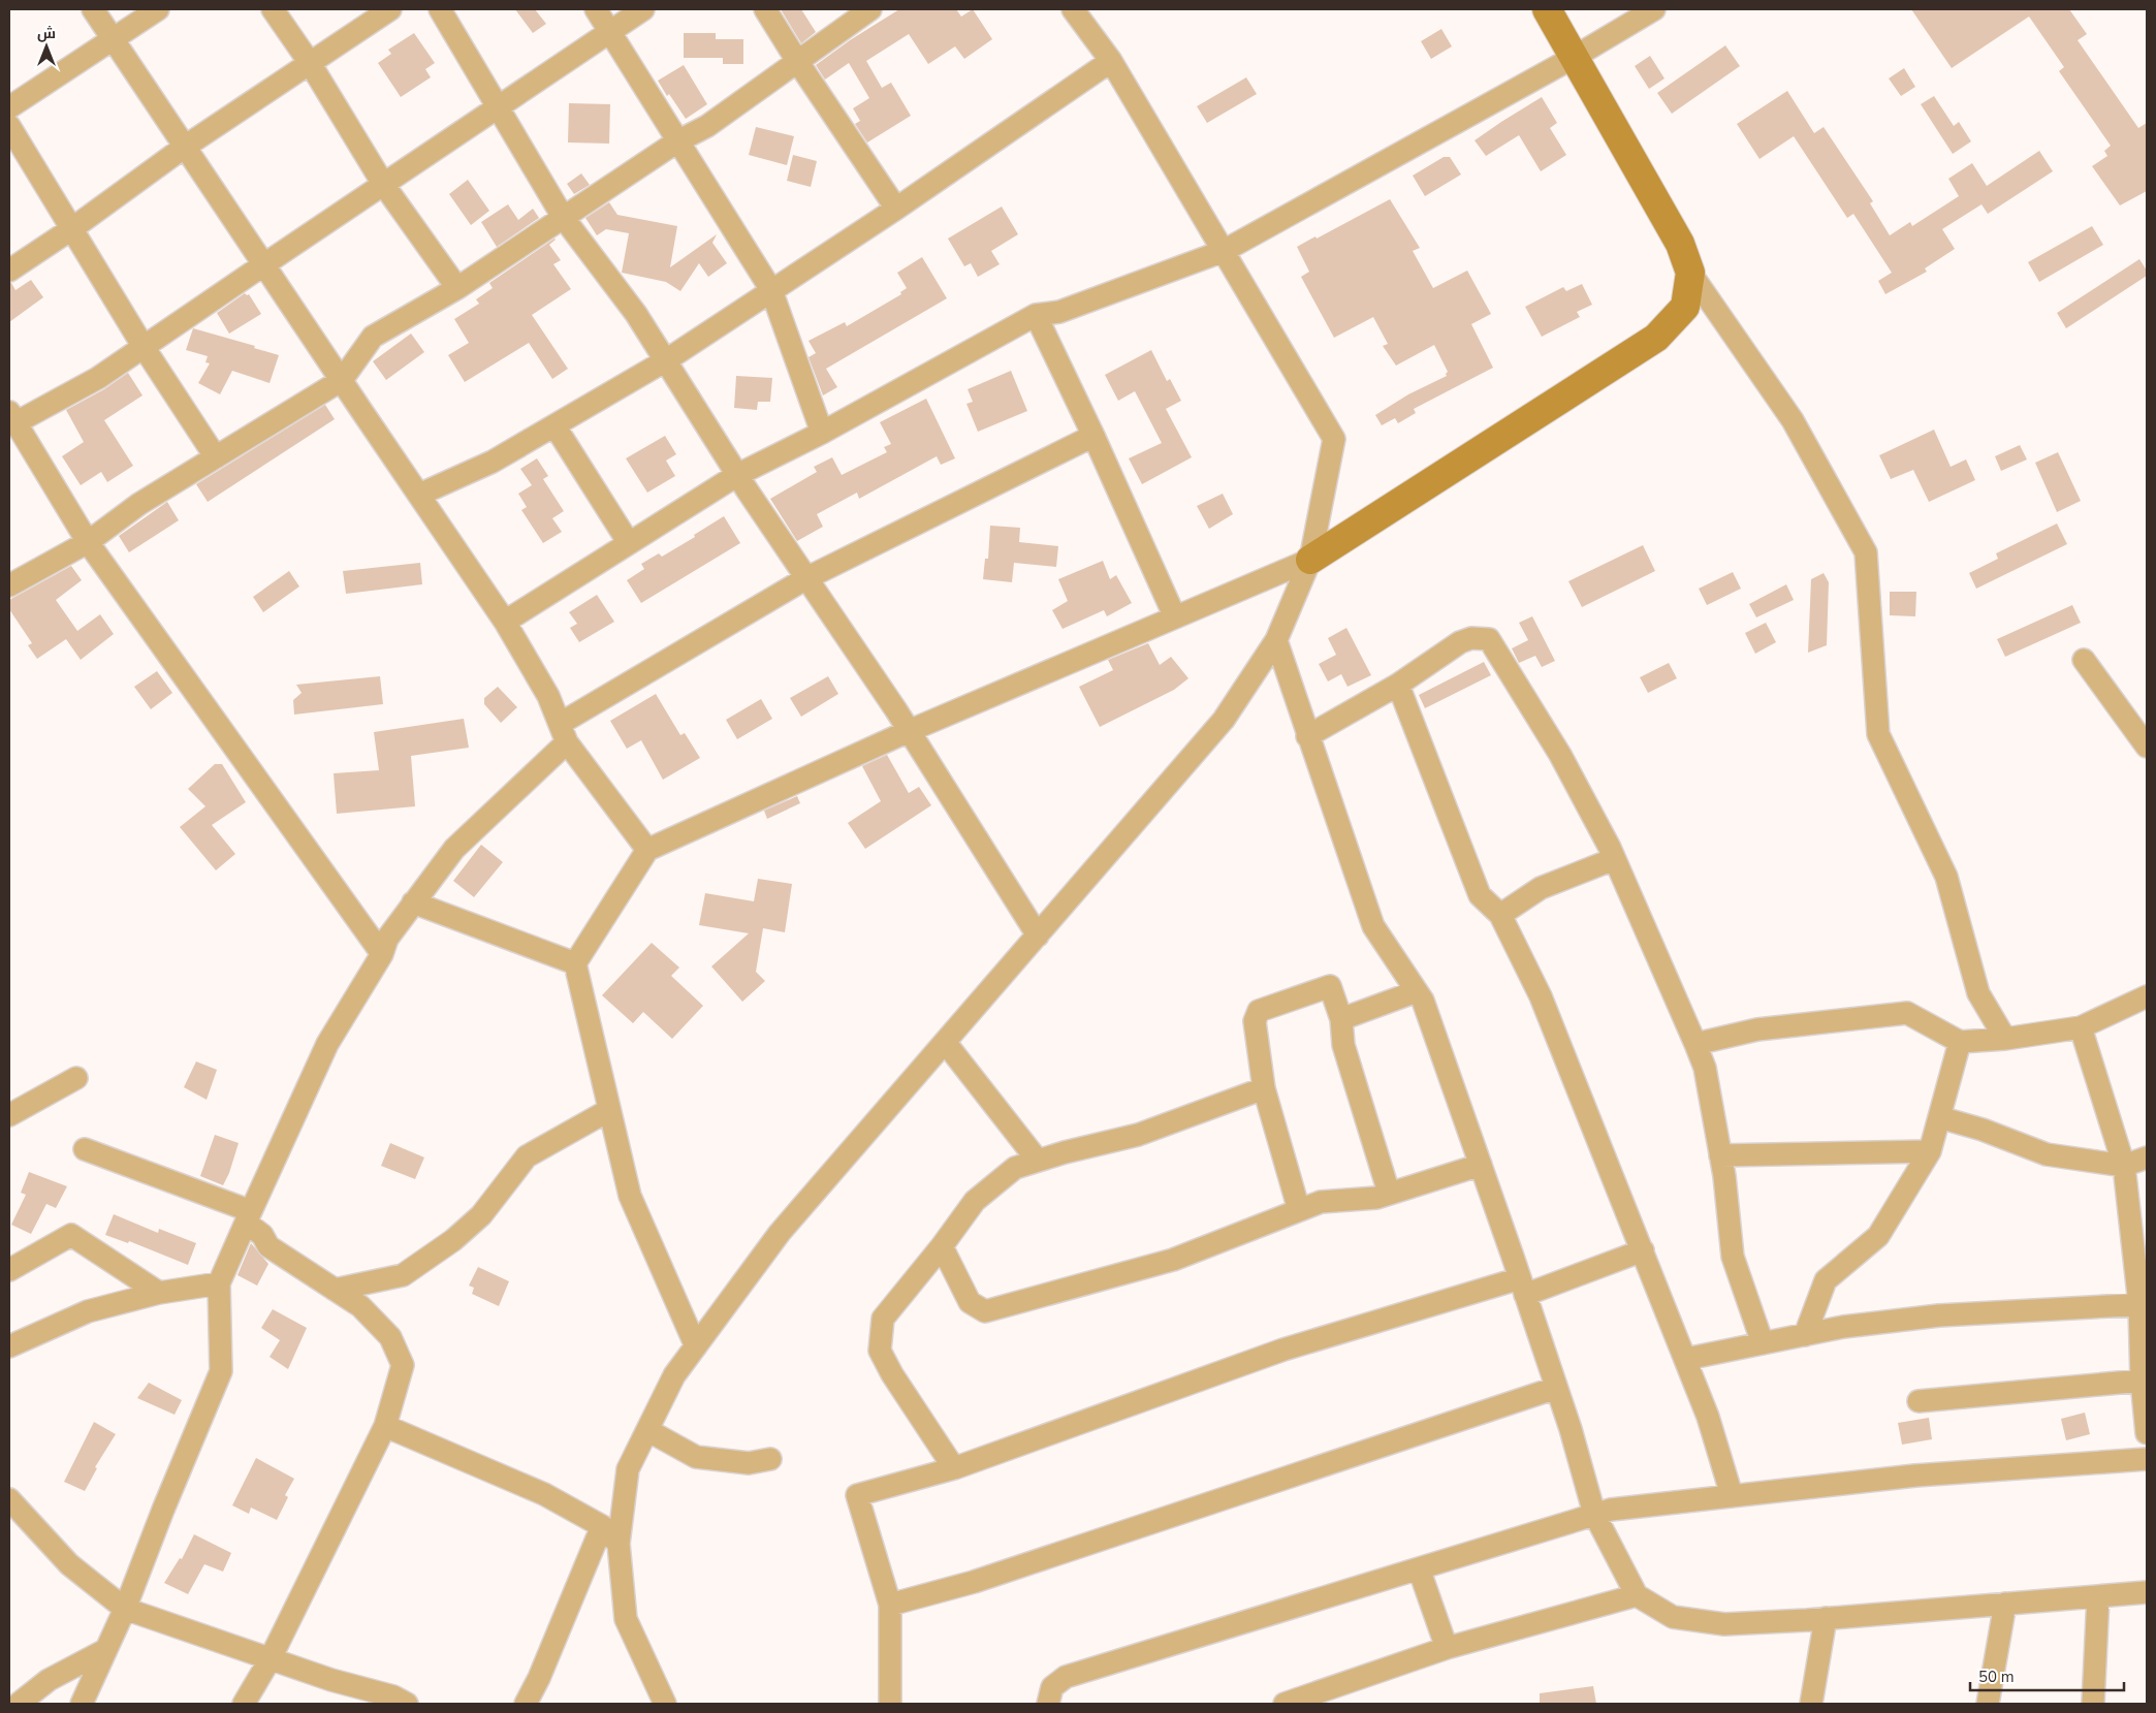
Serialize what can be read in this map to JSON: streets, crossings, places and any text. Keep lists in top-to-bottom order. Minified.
{"scale_bar":"50 m","north":"top"}
